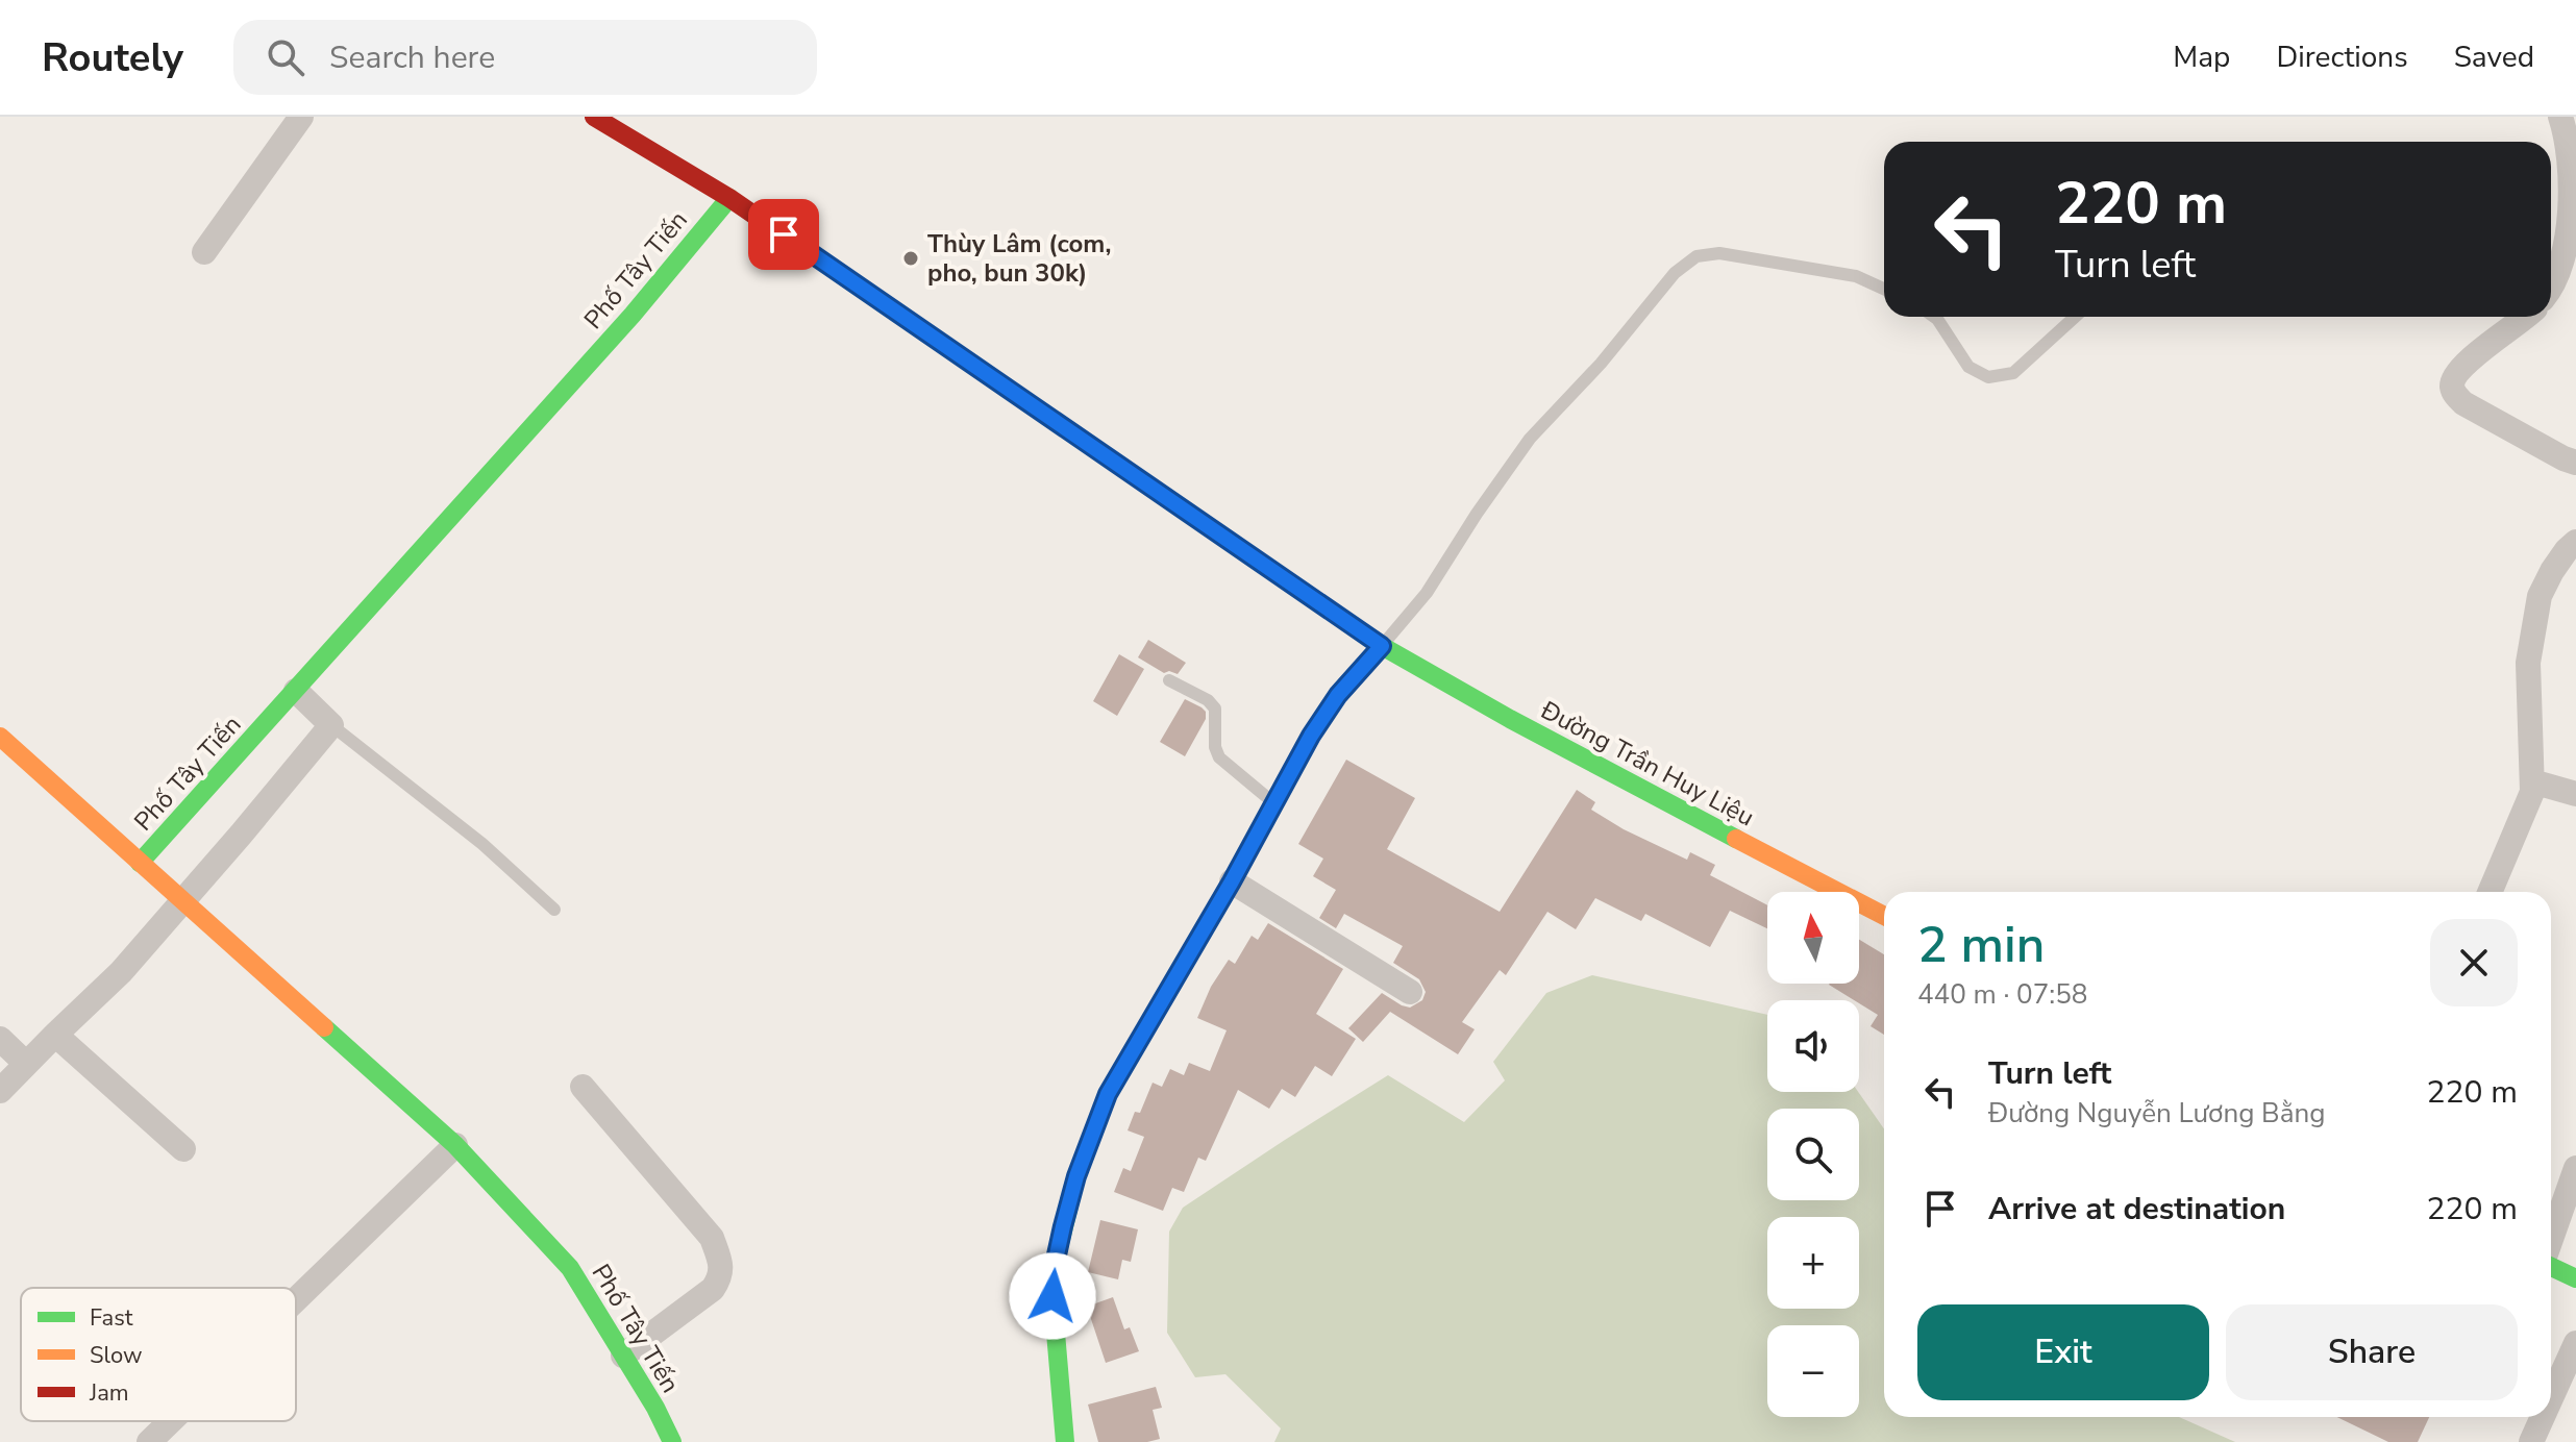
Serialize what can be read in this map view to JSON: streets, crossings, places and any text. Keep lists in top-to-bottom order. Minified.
{"streets":{"main road":["Phố Tây Tiến","Đường Trần Huy Liệu"]},"crossings":[["Phố Tây Tiến","Đường Trần Huy Liệu"]],"places":["Thùy Lâm (com, pho, bun 30k)"],"legend":["Fast","Slow","Jam"],"north":"top","page":{"header":"Routely","search":"Search here","nav":["Map","Directions","Saved"],"turn":["220 m","Turn left"],"map_buttons":["+","−"],"heading":["2 min","440 m · 07:58"],"list":[{"name":"Turn left","note":"Đường Nguyễn Lương Bằng","value":"220 m"},{"name":"Arrive at destination","value":"220 m"}],"buttons":["Exit","Share"]}}
